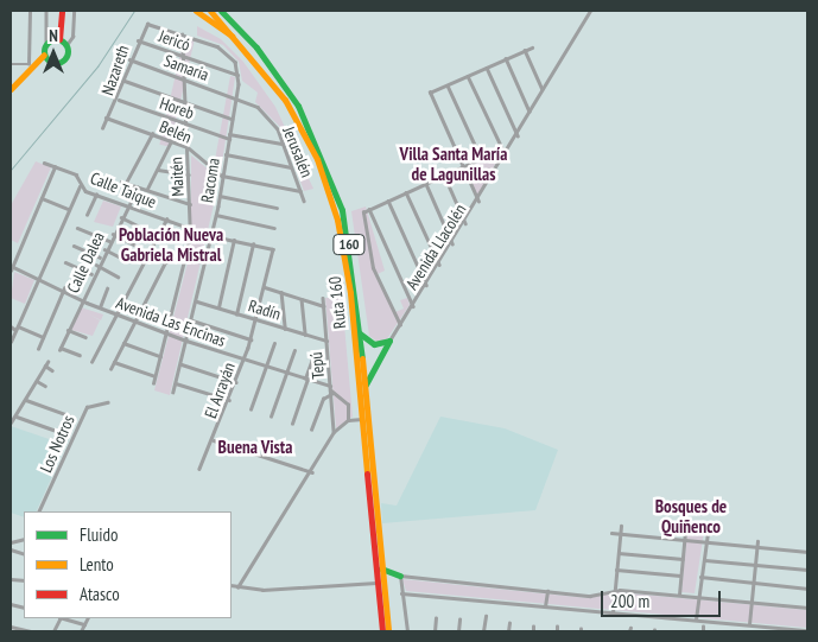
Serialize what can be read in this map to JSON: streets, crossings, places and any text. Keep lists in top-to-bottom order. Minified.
{"streets":{"main road":["160","Ruta 160"],"street":["Jericó","Samaria","Nazareth","Horeb","Belén","Jerusalén","Maitén","Racoma","Calle Taique","Avenida Llacolén","Calle Dalea","Radín","Avenida Las Encinas","Tepú","El Arrayán","Los Notros"]},"crossings":[["Jericó","Nazareth"],["Jericó","Maitén"],["Jericó","Racoma"],["Samaria","Nazareth"],["Samaria","Jerusalén"],["Samaria","Maitén"],["Samaria","Racoma"],["Nazareth","Horeb"],["Nazareth","Belén"],["Nazareth","Maitén"],["Nazareth","Racoma"],["Horeb","Jerusalén"],["Horeb","Maitén"],["Horeb","Racoma"],["Belén","Jerusalén"],["Belén","Maitén"],["Belén","Racoma"],["Jerusalén","Racoma"],["Maitén","Calle Taique"],["Maitén","Avenida Las Encinas"],["Racoma","Calle Taique"],["Racoma","Radín"],["Racoma","Avenida Las Encinas"],["Calle Taique","Calle Dalea"],["Calle Taique","El Arrayán"],["Calle Dalea","Avenida Las Encinas"],["Radín","Tepú"],["Radín","El Arrayán"],["Avenida Las Encinas","Tepú"],["Avenida Las Encinas","El Arrayán"]],"districts":["Villa Santa María de Lagunillas","Población Nueva Gabriela Mistral","Buena Vista","Bosques de Quiñenco"],"legend":["Fluido","Lento","Atasco"],"scale_bar":"200 m","north":"top"}
